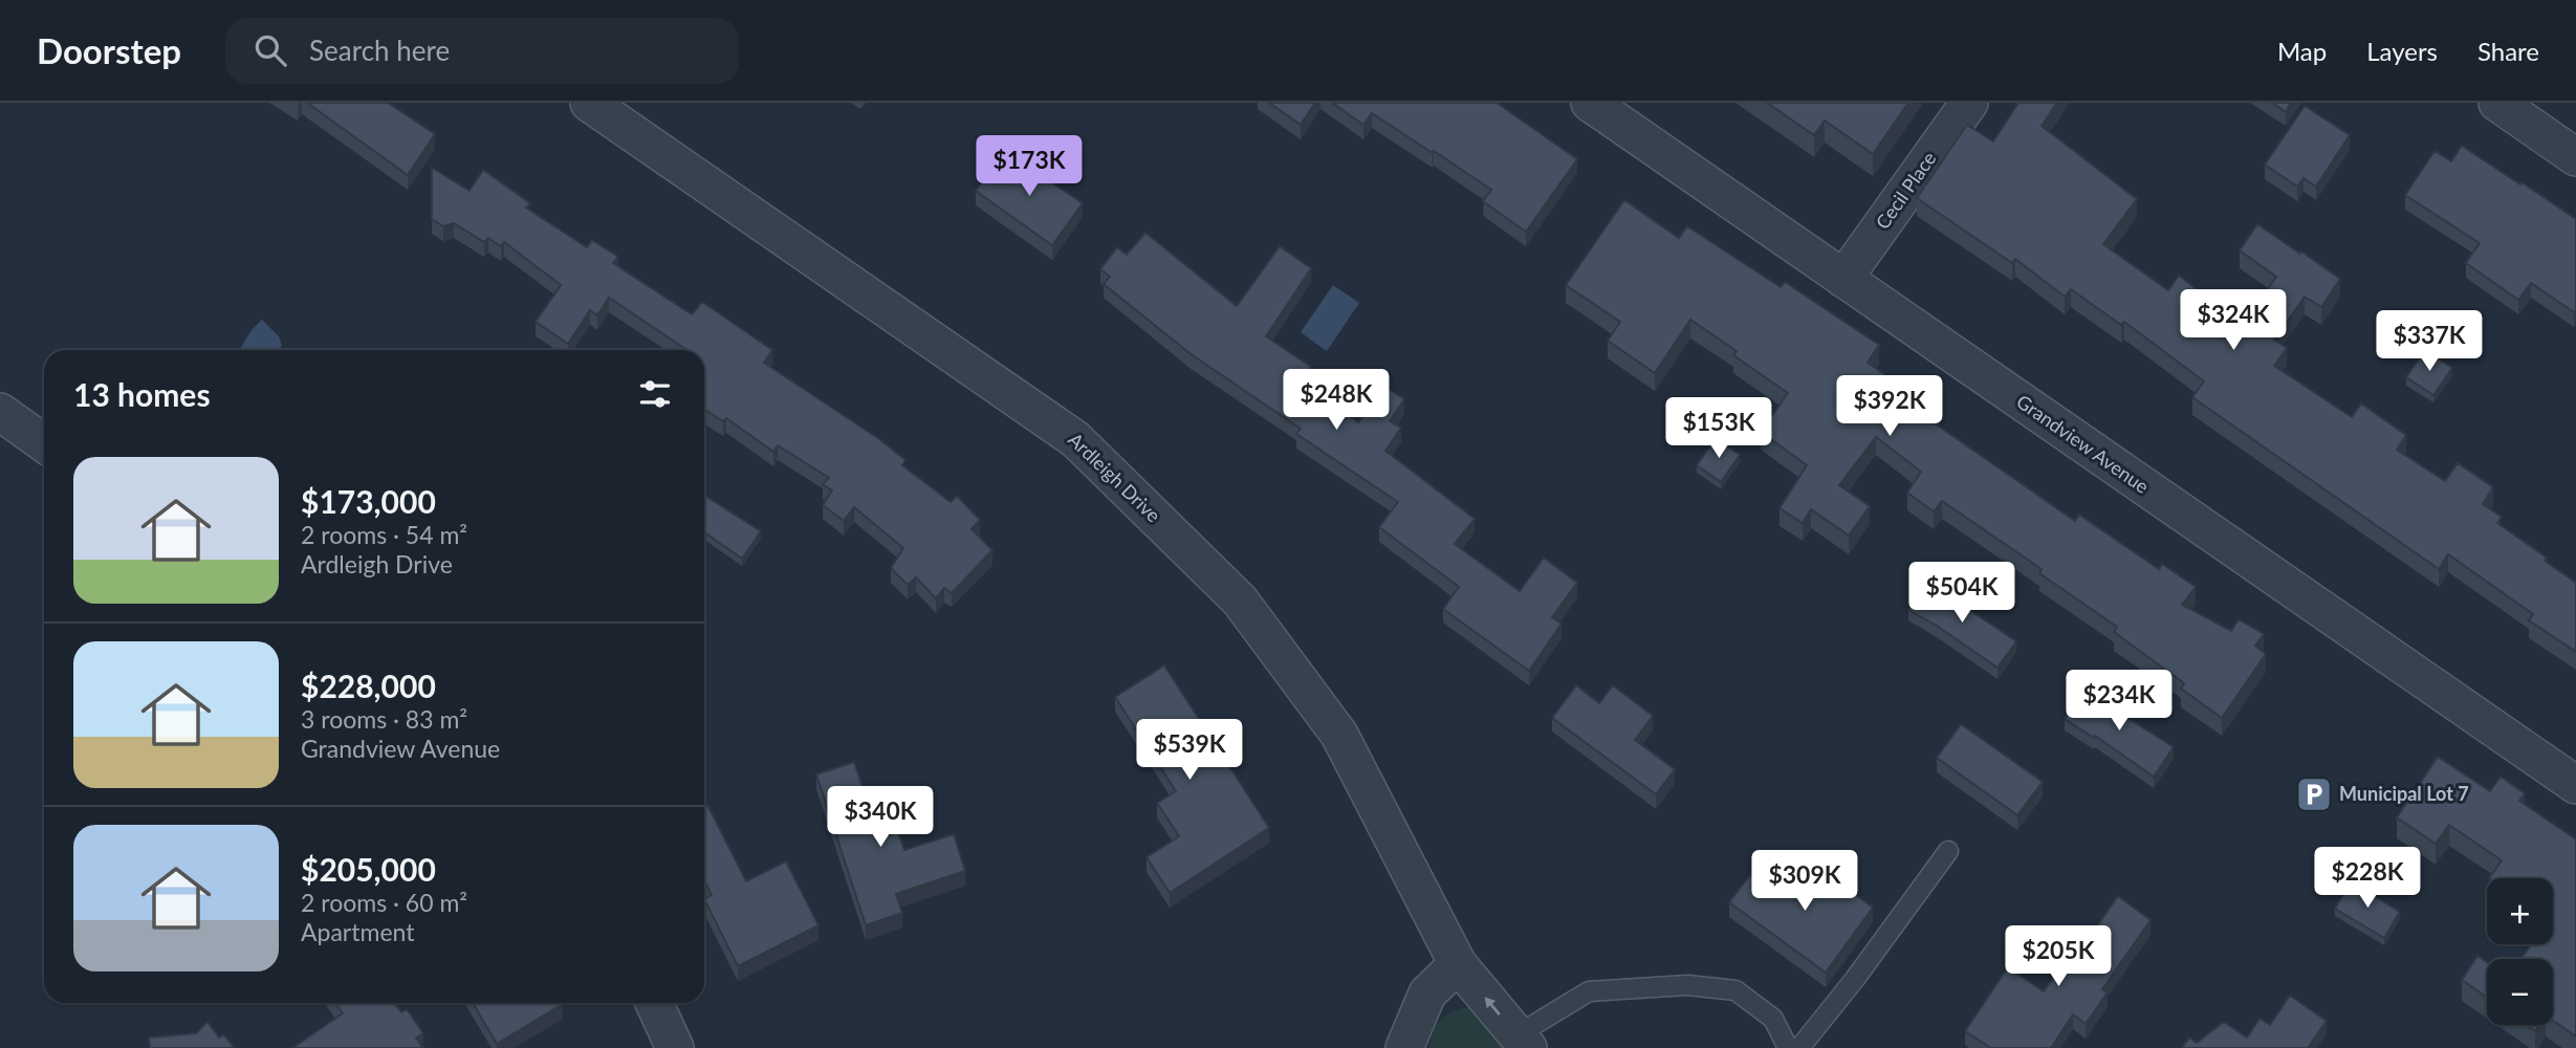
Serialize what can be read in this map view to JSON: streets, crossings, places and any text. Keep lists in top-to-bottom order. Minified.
{"streets":{"street":["Cecil Place","Grandview Avenue","Ardleigh Drive"]},"crossings":[["Cecil Place","Grandview Avenue"]],"places":{"parking":["Municipal Lot 7"]},"page":{"header":"Doorstep","search":"Search here","nav":["Map","Layers","Share"],"price":["$173K","$324K","$337K","$248K","$392K","$153K","$504K","$234K","$539K","$340K","$228K","$309K","$205K"],"heading":"13 homes","list":[{"name":"$173,000","note":"2 rooms · 54 m² · Ardleigh Drive"},{"name":"$228,000","note":"3 rooms · 83 m² · Grandview Avenue"},{"name":"$205,000","note":"2 rooms · 60 m² · Apartment"}],"map_buttons":["+","−"]}}
